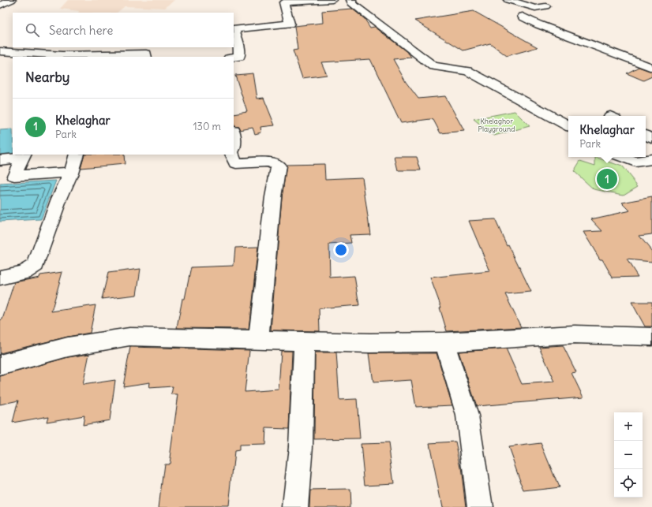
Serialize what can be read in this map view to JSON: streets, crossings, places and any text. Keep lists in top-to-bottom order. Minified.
{"parks":["Khelaghor Playground"],"page":{"search":"Search here","heading":"Nearby","list":[{"mark":"1","name":"Khelaghar","note":"Park","value":"130 m"}],"popup":["Khelaghar","Park"],"pins":"1","map_buttons":["+","−"]}}
